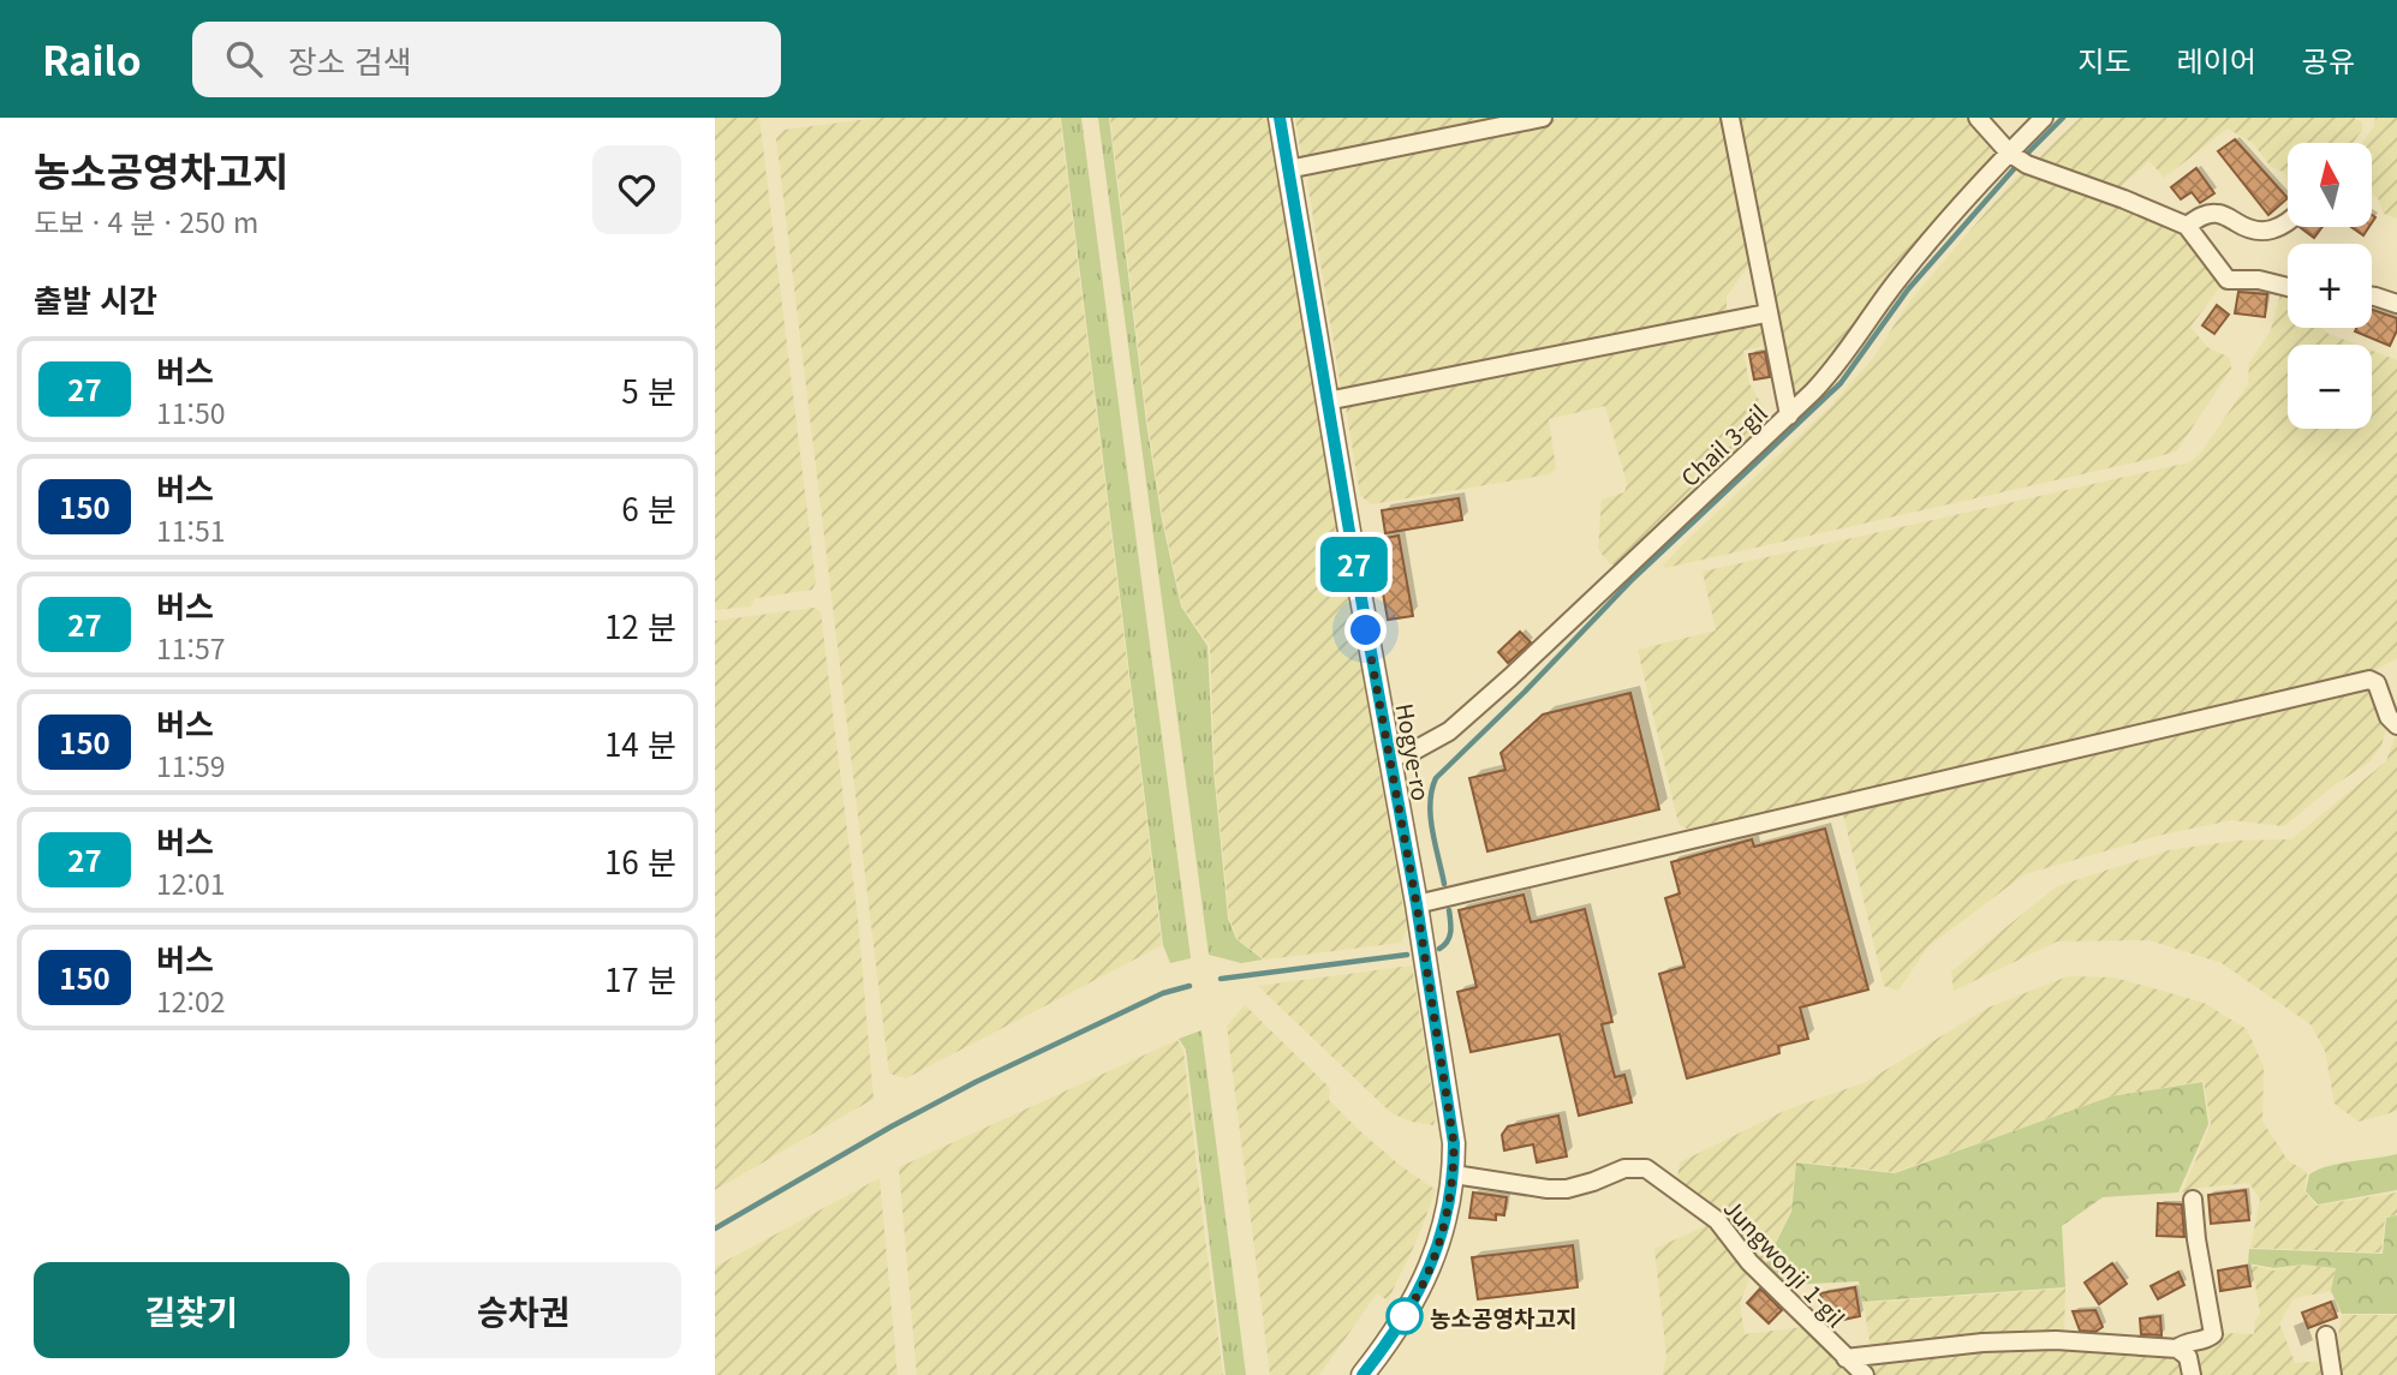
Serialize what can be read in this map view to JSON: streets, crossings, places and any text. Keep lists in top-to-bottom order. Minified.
{"streets":{"street":["Chail 3-gil","Hogye-ro","Jungwonji 1-gil"]},"crossings":[["Chail 3-gil","Hogye-ro"],["Hogye-ro","Jungwonji 1-gil"]],"places":["농소공영차고지"],"lines":["bus line 27"],"north":"top","page":{"header":"Railo","search":"장소 검색","nav":["지도","레이어","공유"],"heading":[["농소공영차고지","도보 · 4 분 · 250 m"],"출발 시간"],"on_map":"27","map_buttons":["+","−"],"list":[{"mark":"27","name":"버스","note":"11:50","value":"5 분"},{"mark":"150","name":"버스","note":"11:51","value":"6 분"},{"mark":"27","name":"버스","note":"11:57","value":"12 분"},{"mark":"150","name":"버스","note":"11:59","value":"14 분"},{"mark":"27","name":"버스","note":"12:01","value":"16 분"},{"mark":"150","name":"버스","note":"12:02","value":"17 분"}],"buttons":["길찾기","승차권"]}}
